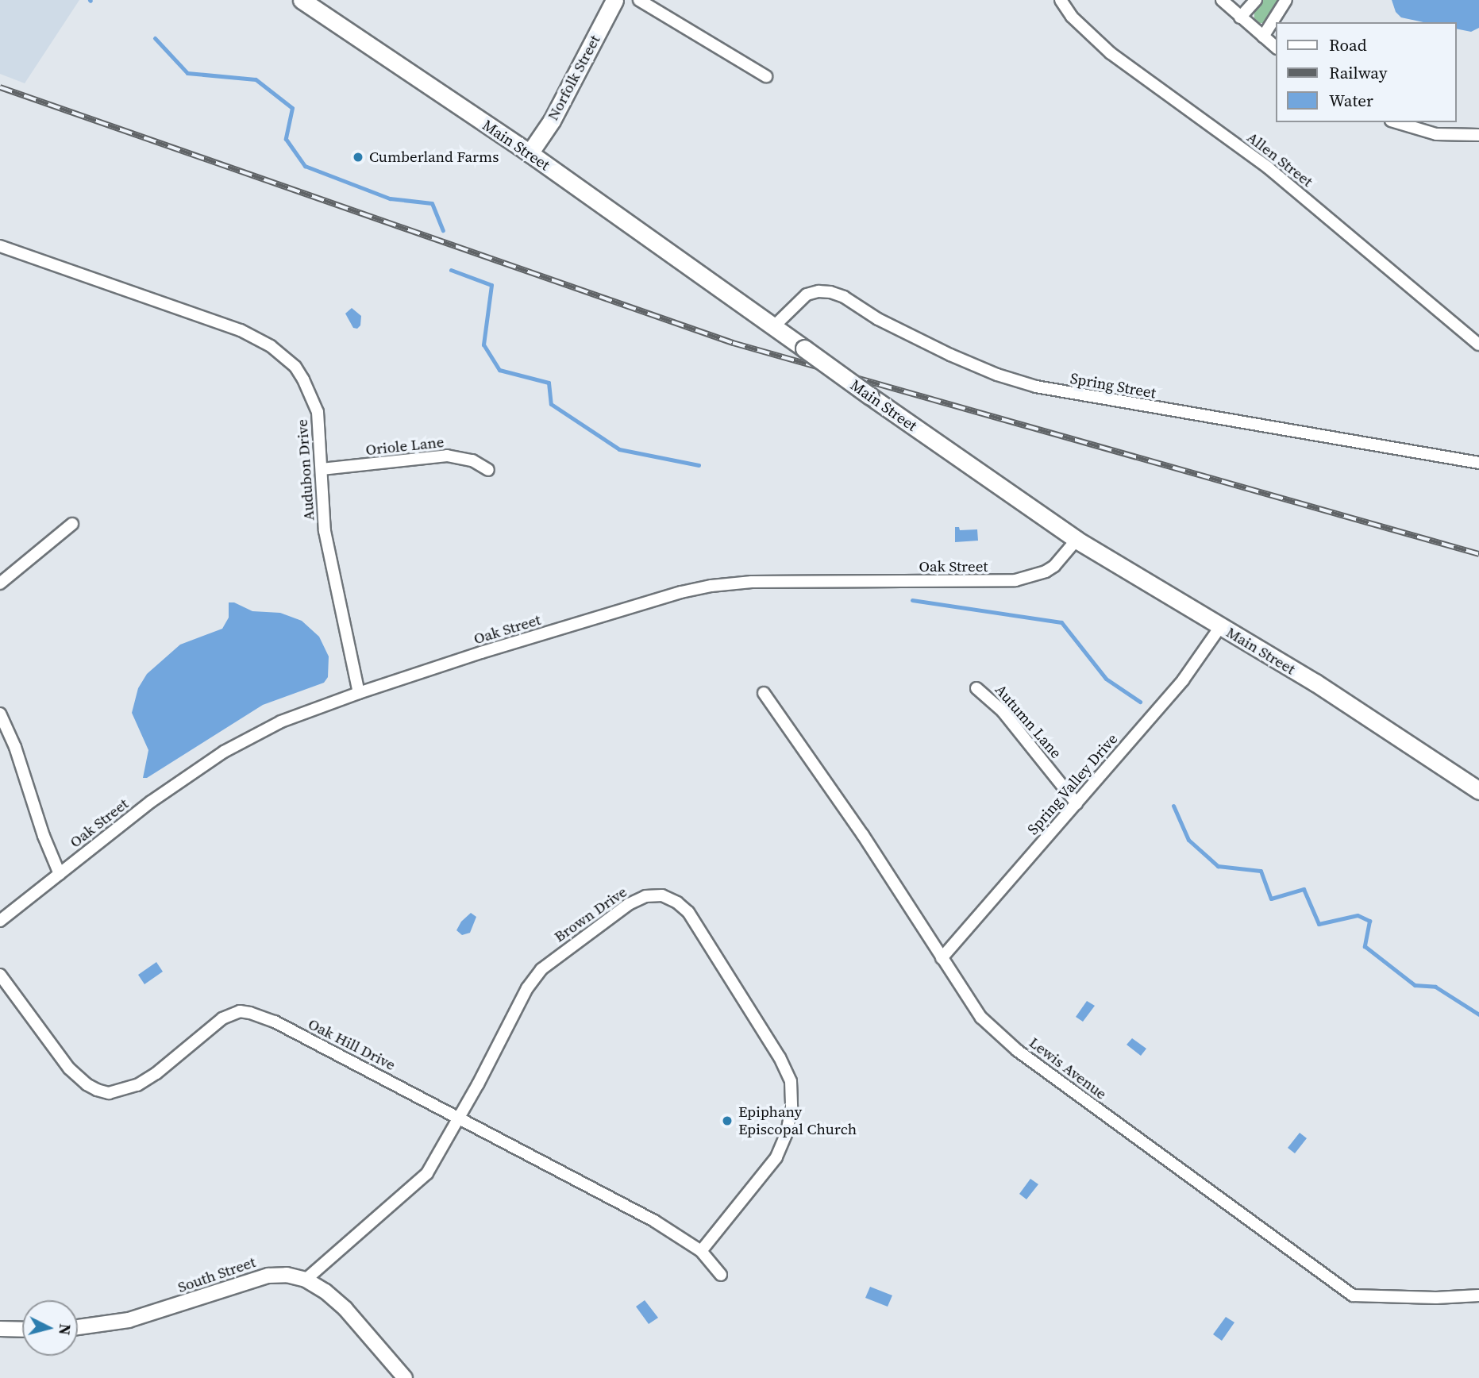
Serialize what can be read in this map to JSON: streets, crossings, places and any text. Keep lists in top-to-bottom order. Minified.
{"streets":{"main road":["Norfolk Street","Main Street"],"street":["Allen Street","Spring Street","Oriole Lane","Audubon Drive","Oak Street","Autumn Lane","Spring Valley Drive","Brown Drive","Oak Hill Drive","Lewis Avenue","South Street"]},"crossings":[["Norfolk Street","Main Street"],["Main Street","Spring Street"],["Main Street","Oak Street"],["Main Street","Spring Valley Drive"],["Oriole Lane","Audubon Drive"],["Audubon Drive","Oak Street"],["Autumn Lane","Spring Valley Drive"],["Spring Valley Drive","Lewis Avenue"],["Brown Drive","Oak Hill Drive"],["Brown Drive","South Street"]],"places":["Cumberland Farms","Epiphany Episcopal Church"],"legend":["Road","Railway","Water"],"north":"right"}
